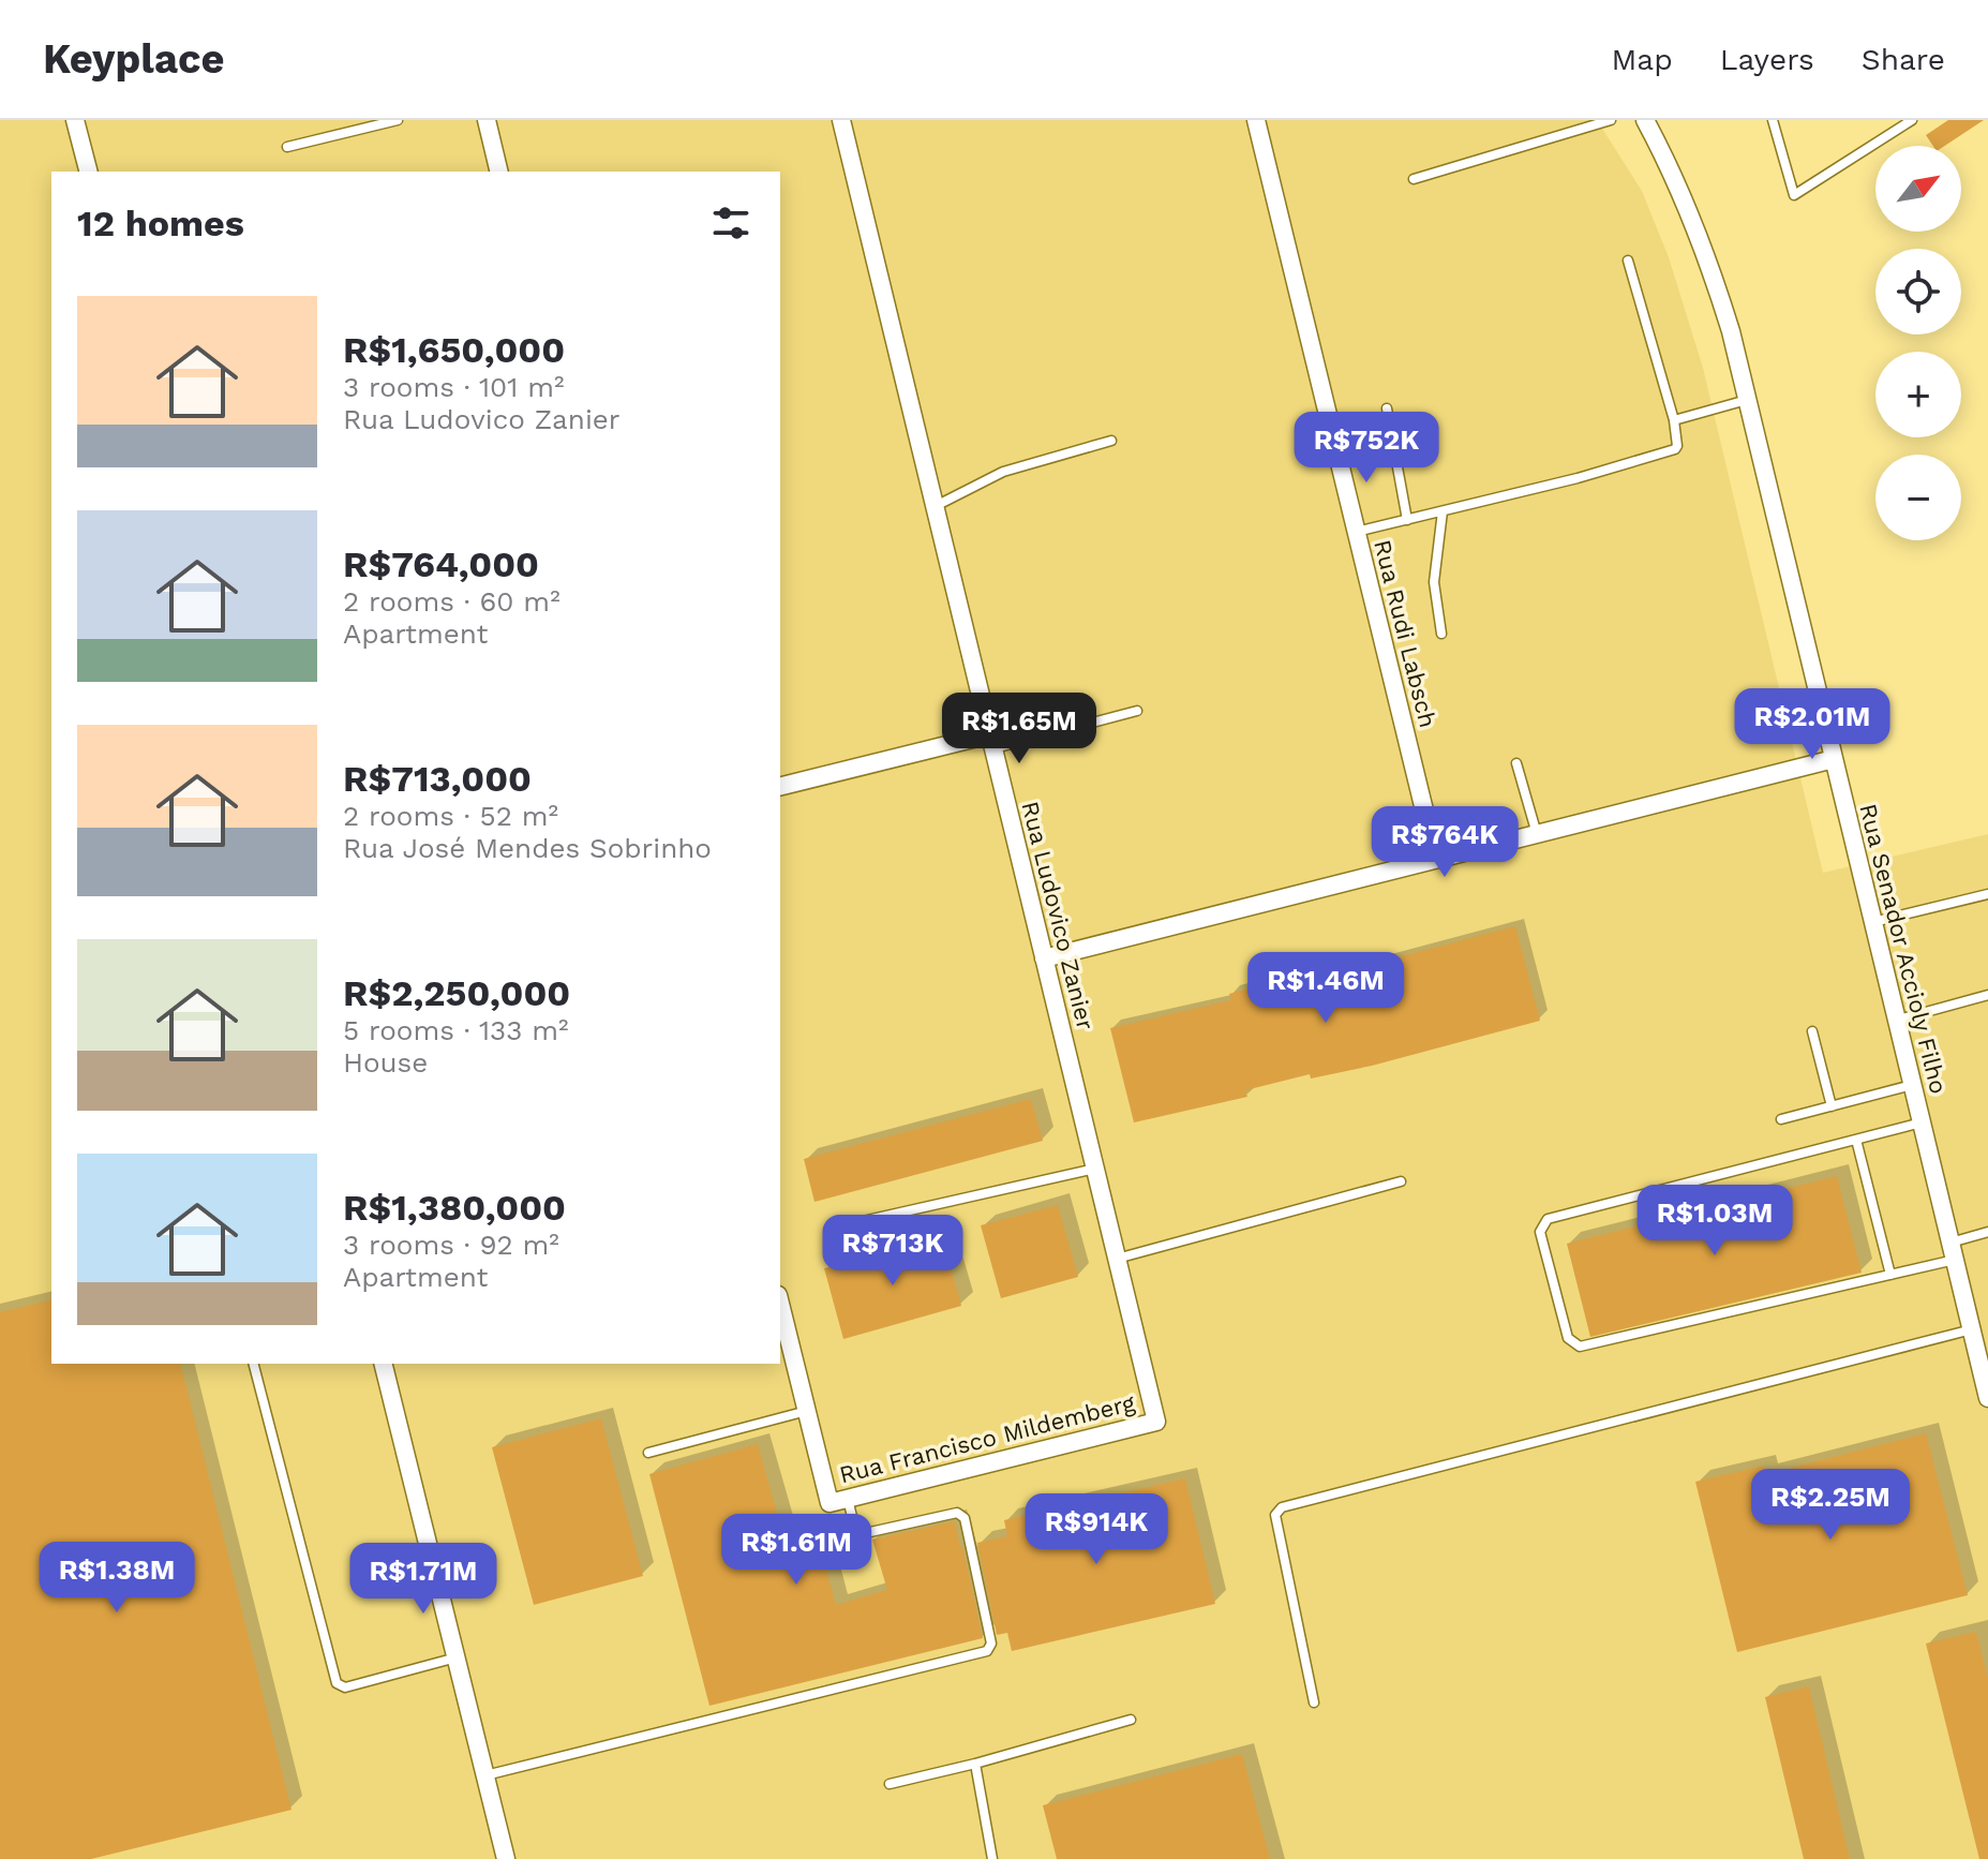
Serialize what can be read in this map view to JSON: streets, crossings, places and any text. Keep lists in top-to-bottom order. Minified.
{"streets":{"street":["Rua Rudi Labsch","Rua Ludovico Zanier","Rua Senador Accioly Filho","Rua Francisco Mildemberg"]},"crossings":[["Rua Ludovico Zanier","Rua Francisco Mildemberg"]],"north":"top right","page":{"header":"Keyplace","nav":["Map","Layers","Share"],"map_buttons":["+","−"],"heading":"12 homes","list":[{"name":"R$1,650,000","note":"3 rooms · 101 m² · Rua Ludovico Zanier"},{"name":"R$764,000","note":"2 rooms · 60 m² · Apartment"},{"name":"R$713,000","note":"2 rooms · 52 m² · Rua José Mendes Sobrinho"},{"name":"R$2,250,000","note":"5 rooms · 133 m² · House"},{"name":"R$1,380,000","note":"3 rooms · 92 m² · Apartment"}],"price":["R$752K","R$2.01M","R$1.65M","R$764K","R$1.46M","R$1.03M","R$713K","R$2.25M","R$914K","R$1.61M","R$1.38M","R$1.71M"]}}
